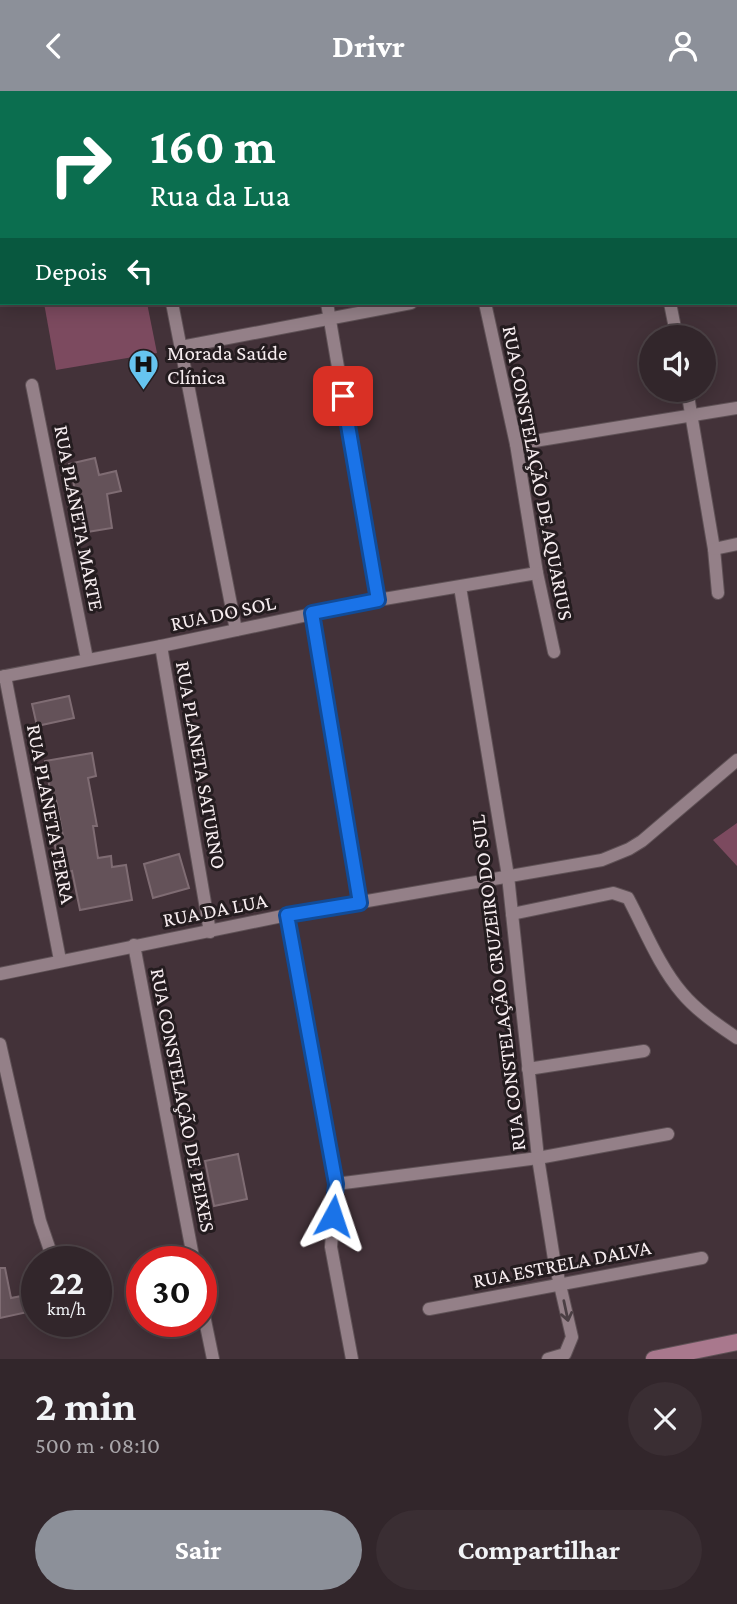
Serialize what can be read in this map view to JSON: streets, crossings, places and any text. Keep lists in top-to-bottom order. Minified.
{"streets":{"street":["RUA CONSTELAÇÃO DE AQUARIUS","RUA PLANETA MARTE","RUA DO SOL","RUA PLANETA SATURNO","RUA PLANETA TERRA","RUA DA LUA","RUA CONSTELAÇÃO CRUZEIRO DO SUL","RUA CONSTELAÇÃO DE PEIXES","RUA ESTRELA DALVA"]},"crossings":[["RUA CONSTELAÇÃO DE AQUARIUS","RUA DO SOL"],["RUA PLANETA MARTE","RUA DO SOL"],["RUA DO SOL","RUA PLANETA SATURNO"],["RUA DO SOL","RUA PLANETA TERRA"],["RUA DO SOL","RUA CONSTELAÇÃO CRUZEIRO DO SUL"],["RUA PLANETA SATURNO","RUA DA LUA"],["RUA PLANETA TERRA","RUA DA LUA"],["RUA DA LUA","RUA CONSTELAÇÃO CRUZEIRO DO SUL"],["RUA DA LUA","RUA CONSTELAÇÃO DE PEIXES"],["RUA CONSTELAÇÃO CRUZEIRO DO SUL","RUA ESTRELA DALVA"]],"places":{"hospital":["Morada Saúde Clínica"]},"page":{"header":"Drivr","turn":["160 m","Rua da Lua"],"then":"Depois","speed":"22 km/h","limit":"30","heading":["2 min","500 m · 08:10"],"buttons":["Sair","Compartilhar"]}}
